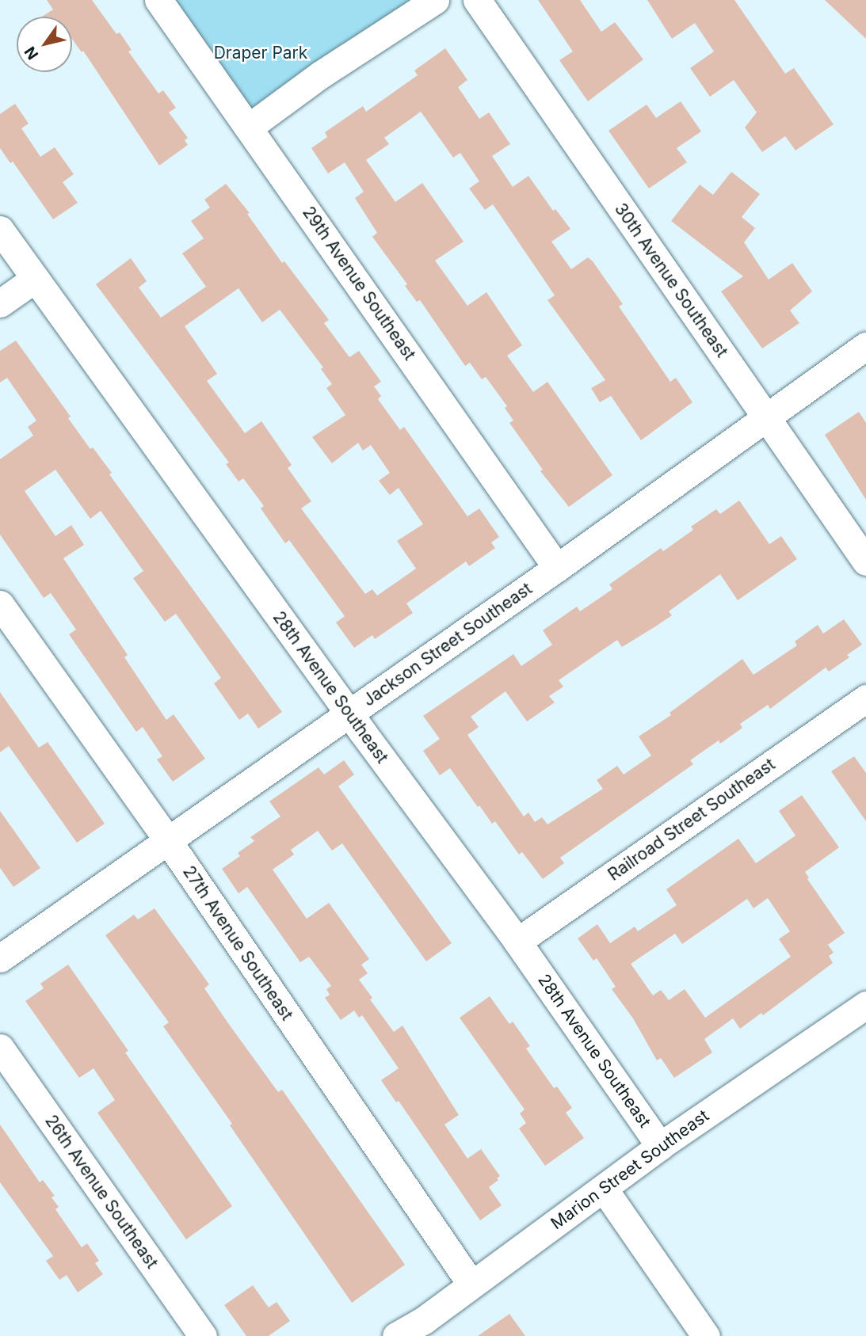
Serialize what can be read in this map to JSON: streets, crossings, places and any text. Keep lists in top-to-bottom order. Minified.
{"streets":{"street":["30th Avenue Southeast","29th Avenue Southeast","Jackson Street Southeast","28th Avenue Southeast","Railroad Street Southeast","27th Avenue Southeast","Marion Street Southeast","26th Avenue Southeast"]},"crossings":[["30th Avenue Southeast","Jackson Street Southeast"],["29th Avenue Southeast","Jackson Street Southeast"],["Jackson Street Southeast","28th Avenue Southeast"],["Jackson Street Southeast","27th Avenue Southeast"],["28th Avenue Southeast","Railroad Street Southeast"],["28th Avenue Southeast","Marion Street Southeast"],["27th Avenue Southeast","Marion Street Southeast"]],"parks":["Draper Park"],"north":"bottom left"}
